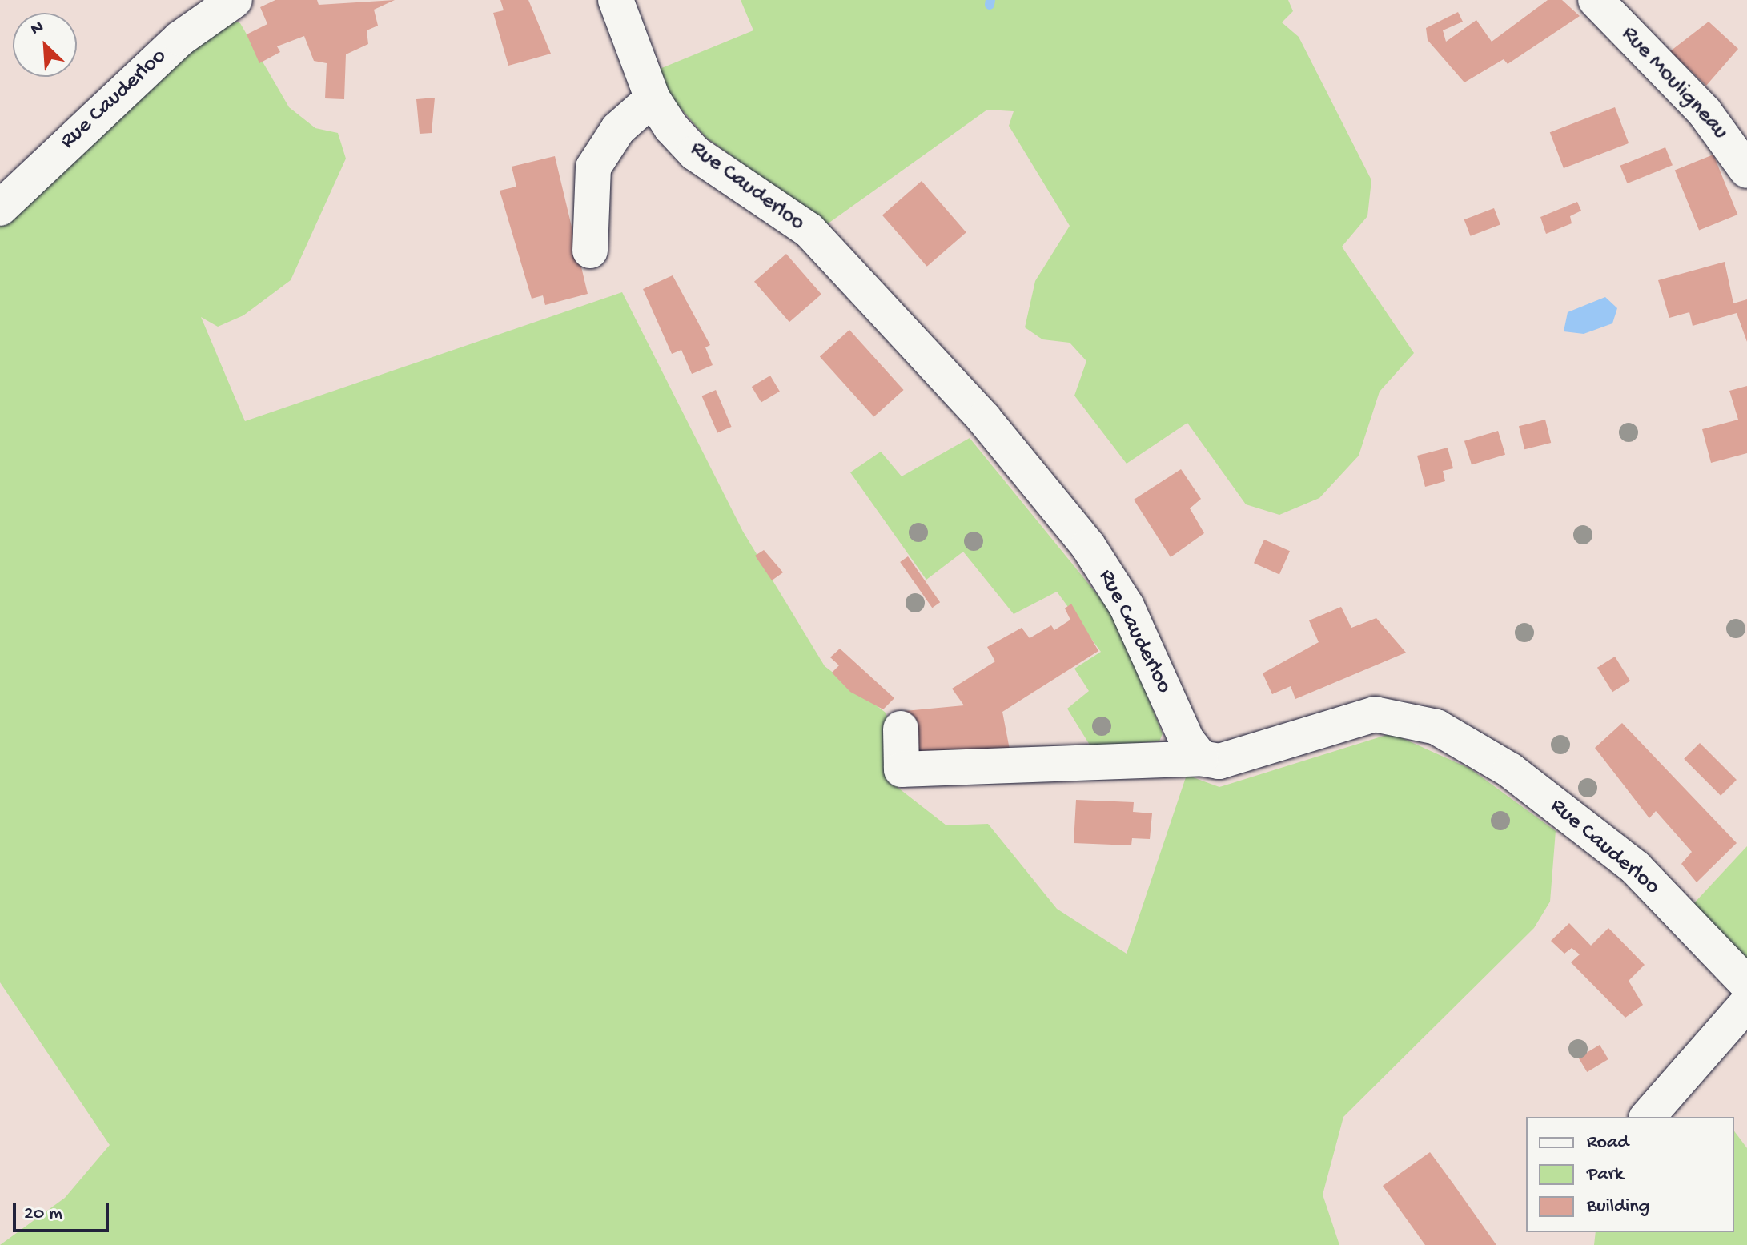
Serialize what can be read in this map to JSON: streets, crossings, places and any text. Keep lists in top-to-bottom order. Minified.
{"streets":{"street":["Rue Mouligneau","Rue Cauderloo"]},"legend":["Road","Park","Building"],"scale_bar":"20 m","north":"top left"}
